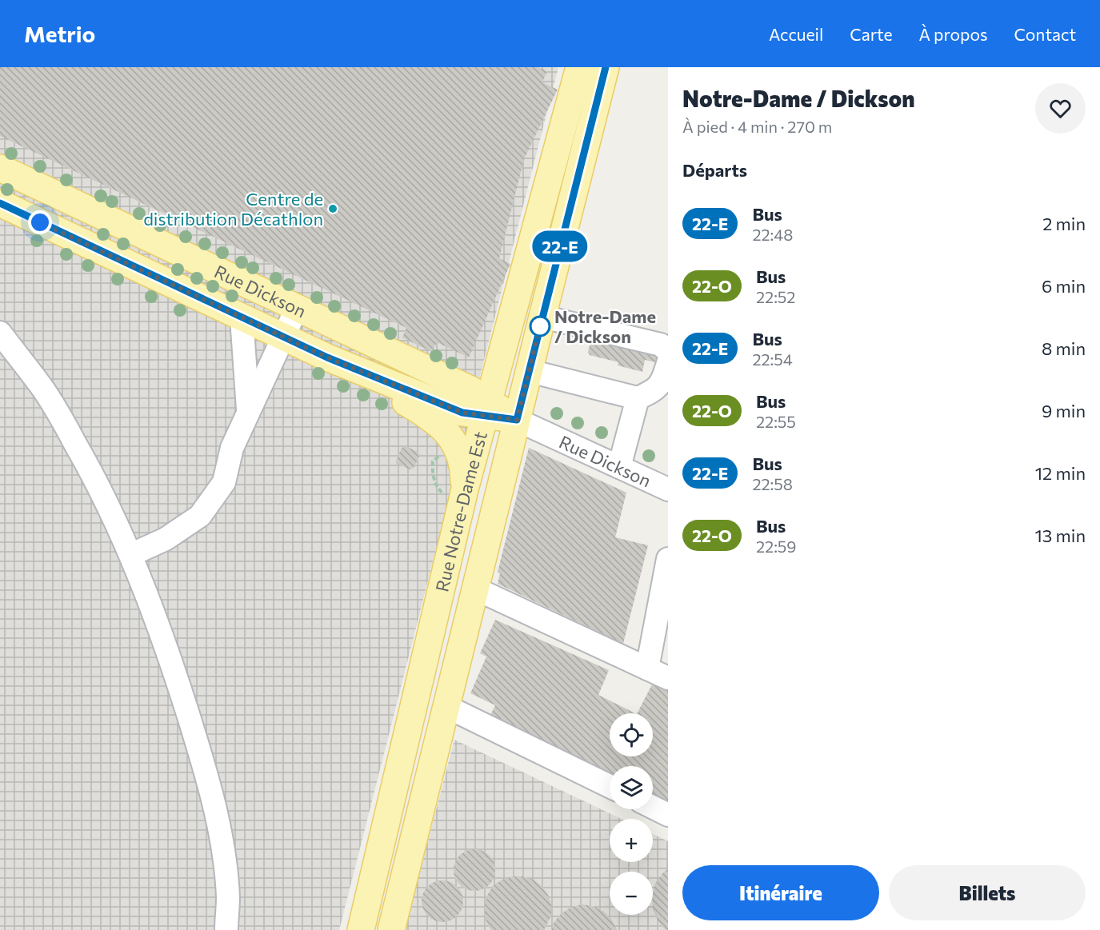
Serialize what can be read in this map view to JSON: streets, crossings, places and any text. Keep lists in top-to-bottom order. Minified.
{"streets":{"main road":["Rue Dickson","Rue Notre-Dame Est"]},"crossings":[["Rue Dickson","Rue Notre-Dame Est"]],"places":["Centre de distribution Décathlon","Notre-Dame / Dickson"],"lines":["bus line 22-E"],"page":{"header":"Metrio","nav":["Accueil","Carte","À propos","Contact"],"on_map":"22-E","heading":[["Notre-Dame / Dickson","À pied · 4 min · 270 m"],"Départs"],"list":[{"mark":"22-E","name":"Bus","note":"22:48","value":"2 min"},{"mark":"22-O","name":"Bus","note":"22:52","value":"6 min"},{"mark":"22-E","name":"Bus","note":"22:54","value":"8 min"},{"mark":"22-O","name":"Bus","note":"22:55","value":"9 min"},{"mark":"22-E","name":"Bus","note":"22:58","value":"12 min"},{"mark":"22-O","name":"Bus","note":"22:59","value":"13 min"}],"map_buttons":["+","−"],"buttons":["Itinéraire","Billets"]}}
